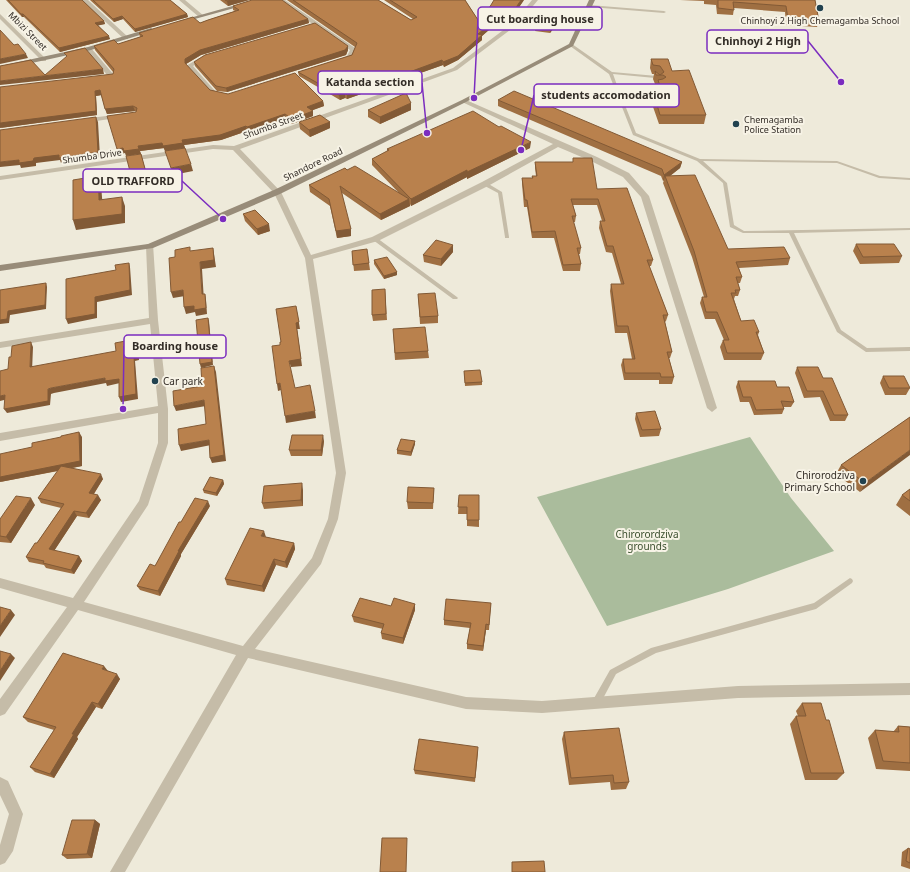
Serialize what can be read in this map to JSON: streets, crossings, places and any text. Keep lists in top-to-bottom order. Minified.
{"streets":{"street":["Mbizi Street","Shumba Street","Shumba Drive","Shandore Road"]},"crossings":[["Shumba Street","Shumba Drive"],["Shumba Street","Shandore Road"]],"parks":["Chirorordziva grounds"],"places":["Chinhoyi 2 High Chemagamba School","Chinhoyi 2 High","Cut boarding house","Chemagamba Police Station","Katanda section","students accomodation","OLD TRAFFORD","Car park","Boarding house","Chirorodziva Primary School"]}
